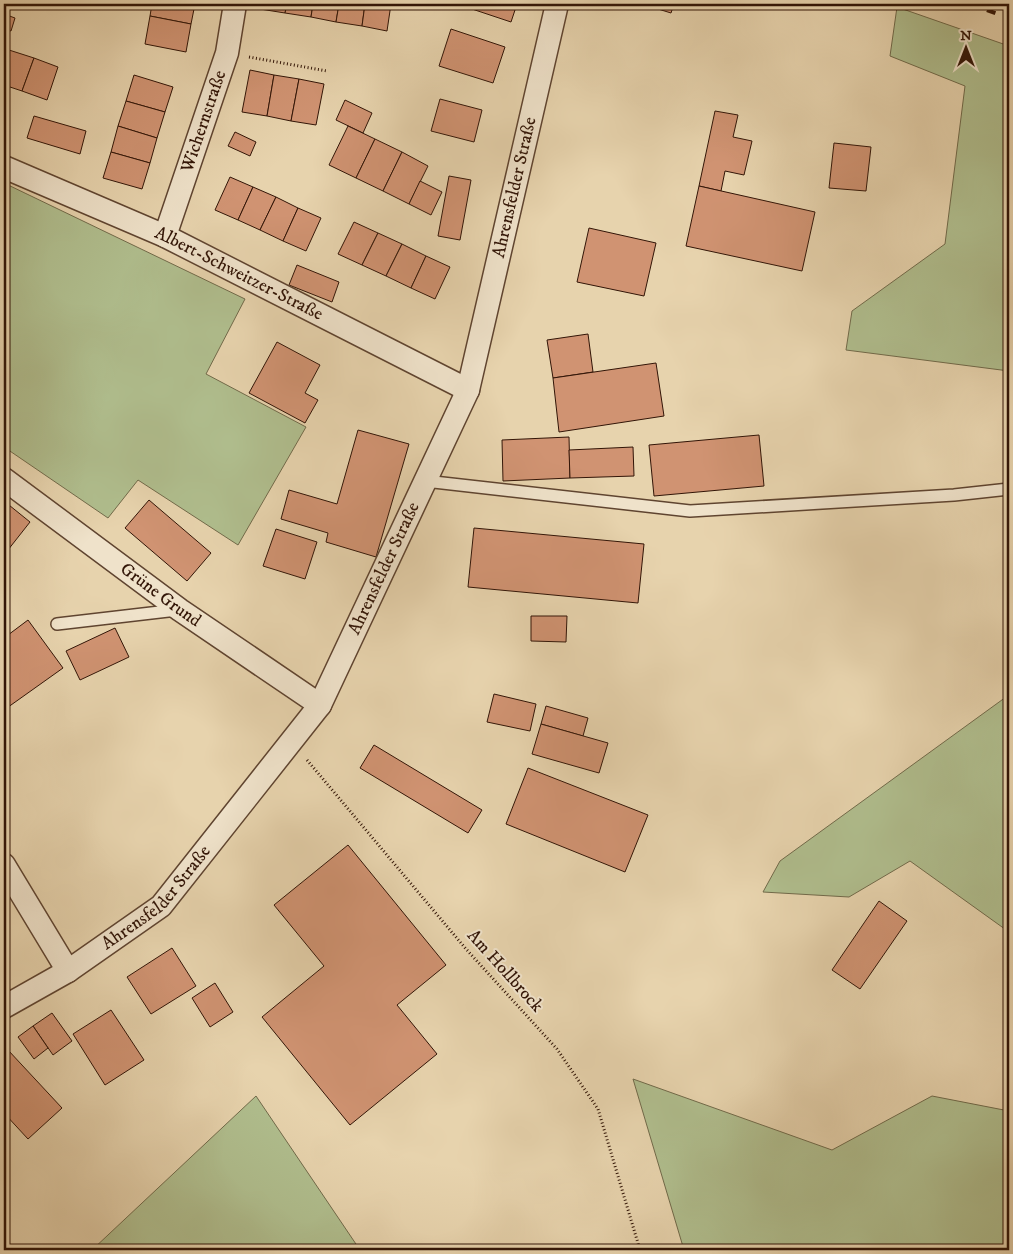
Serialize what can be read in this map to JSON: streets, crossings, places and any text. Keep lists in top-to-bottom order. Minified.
{"streets":{"street":["Wichernstraße","Ahrensfelder Straße","Albert-Schweitzer-Straße","Grüne Grund"],"path":["Am Hollbrock"]},"crossings":[["Wichernstraße","Albert-Schweitzer-Straße"],["Ahrensfelder Straße","Albert-Schweitzer-Straße"],["Ahrensfelder Straße","Grüne Grund"],["Ahrensfelder Straße","Am Hollbrock"]],"north":"top"}
